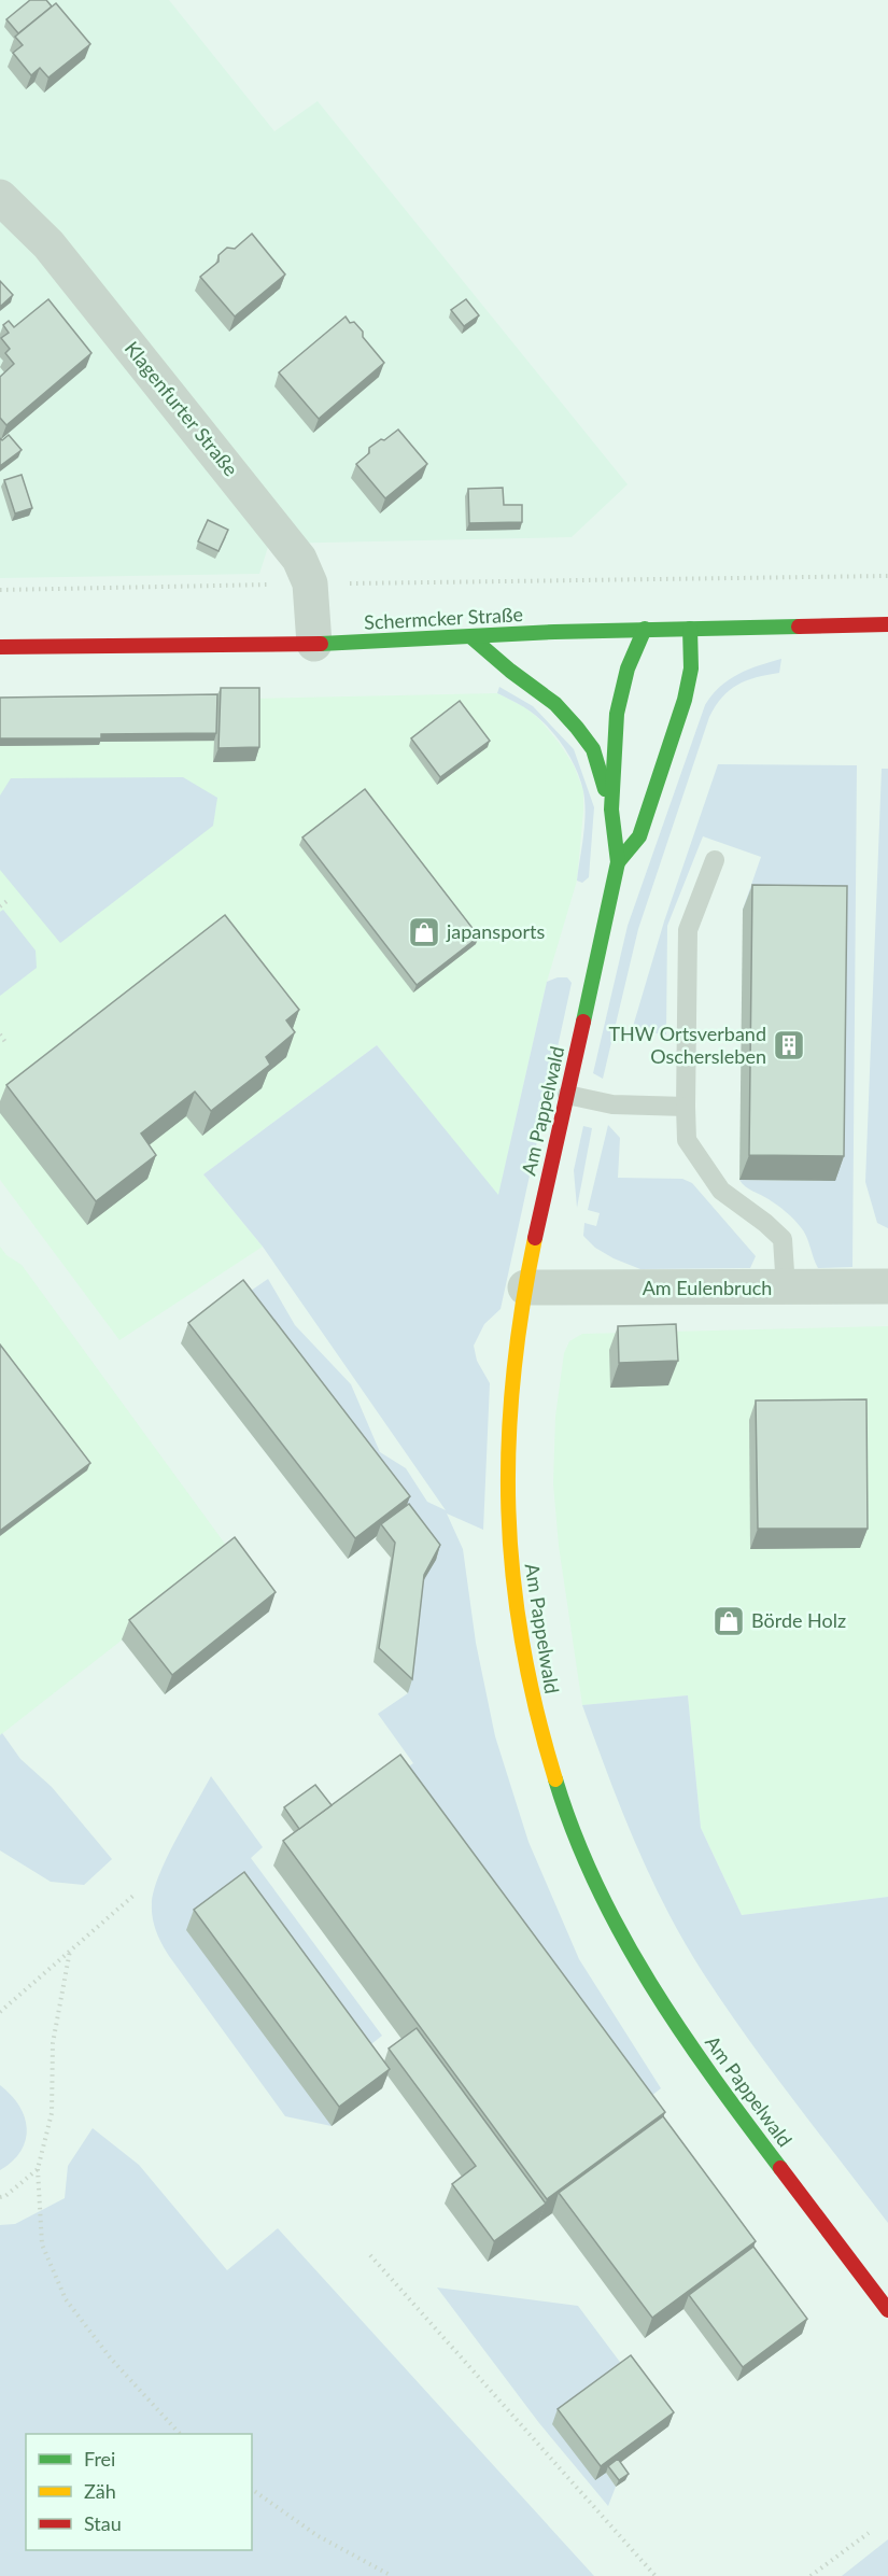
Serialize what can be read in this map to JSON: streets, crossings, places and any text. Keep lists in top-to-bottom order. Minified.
{"streets":{"street":["Klagenfurter Straße","Schermcker Straße","Am Pappelwald","Am Eulenbruch"]},"crossings":[["Klagenfurter Straße","Schermcker Straße"],["Schermcker Straße","Am Pappelwald"],["Am Pappelwald","Am Eulenbruch"]],"places":{"shop":["japansports","Börde Holz"],"building":["THW Ortsverband Oschersleben"]},"legend":["Frei","Zäh","Stau"]}
